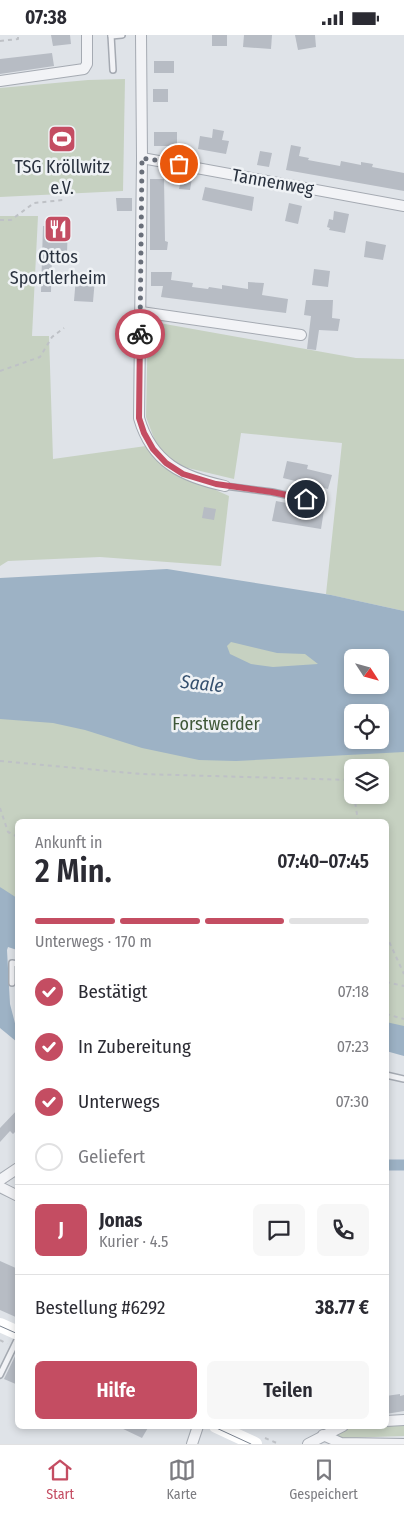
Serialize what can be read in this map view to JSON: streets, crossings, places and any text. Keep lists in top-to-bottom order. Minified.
{"streets":{"street":["Tannenweg"]},"water":["Saale"],"parks":["Forstwerder"],"places":{"sports":["TSG Kröllwitz e.V."],"restaurant":["Ottos Sportlerheim"]},"north":"bottom right","page":{"status":"07:38","heading":["2 Min.","Ankunft in","07:40–07:45"],"panel":["Jonas","Kurier · 4.5","Bestellung #6292","38.77 €"],"bar":"Unterwegs · 170 m","list":[["Bestätigt","07:18"],["In Zubereitung","07:23"],["Unterwegs","07:30"],"Geliefert"],"round":"J","buttons":["Hilfe","Teilen"],"tabs":["Start","Karte","Gespeichert"]}}
